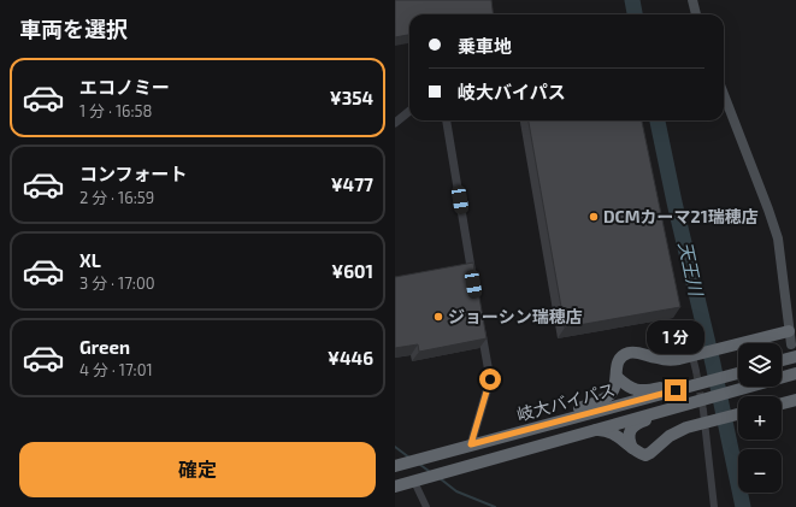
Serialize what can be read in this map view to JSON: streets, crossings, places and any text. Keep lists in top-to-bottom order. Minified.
{"streets":{"highway":["岐大バイパス"]},"water":["天王川"],"places":["DCMカーマ21瑞穂店","ジョーシン瑞穂店"],"page":{"heading":"車両を選択","banner":["乗車地","岐大バイパス"],"list":[{"name":"エコノミー","note":"1 分 · 16:58","value":"¥354"},{"name":"コンフォート","note":"2 分 · 16:59","value":"¥477"},{"name":"XL","note":"3 分 · 17:00","value":"¥601"},{"name":"Green","note":"4 分 · 17:01","value":"¥446"}],"bubble":"1 分","map_buttons":["+","−"],"buttons":"確定"}}
